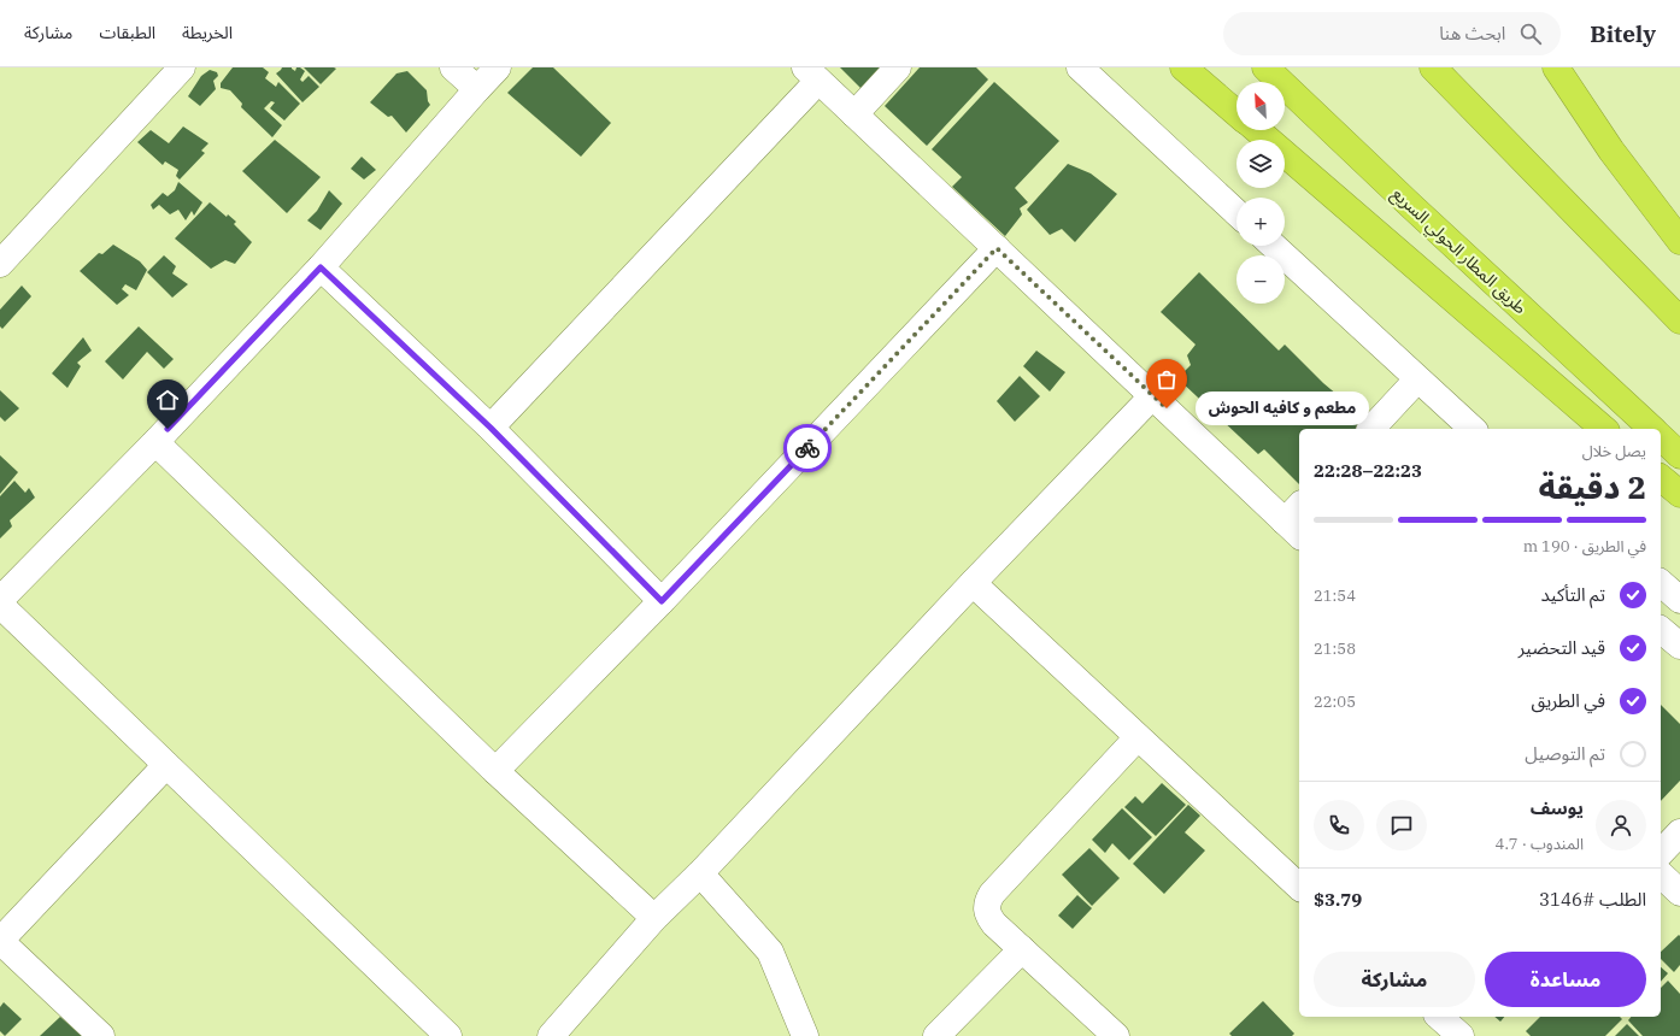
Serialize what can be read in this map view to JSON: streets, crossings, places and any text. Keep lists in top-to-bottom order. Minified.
{"streets":{"highway":["طريق المطار الحولي السريع"]},"places":["مطعم و كافيه الحوش"],"north":"top left","page":{"header":"Bitely","search":"ابحث هنا","nav":["الخريطة","الطبقات","مشاركة"],"map_buttons":["+","−"],"bubble":"مطعم و كافيه الحوش","heading":["2 دقيقة","يصل خلال","22:23–22:28"],"panel":["يوسف","المندوب · 4.7","الطلب #3146","$3.79"],"bar":"في الطريق · 190 m","list":[["تم التأكيد","21:54"],["قيد التحضير","21:58"],["في الطريق","22:05"],"تم التوصيل"],"buttons":["مساعدة","مشاركة"]}}
